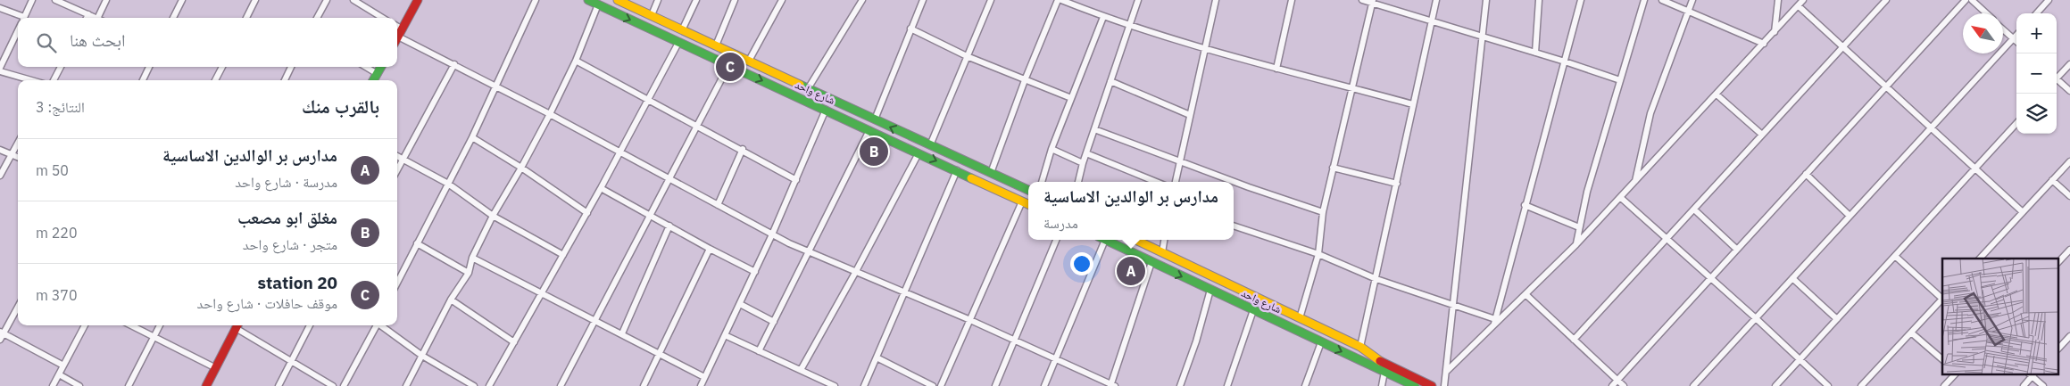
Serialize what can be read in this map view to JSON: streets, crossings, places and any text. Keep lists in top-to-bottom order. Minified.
{"streets":{"street":["شارع واحد"]},"north":"top left","page":{"map_buttons":["+","−"],"search":"ابحث هنا","pins":["C","B","A"],"heading":["بالقرب منك","النتائج: 3"],"list":[{"mark":"A","name":"مدارس بر الوالدين الاساسية","note":"مدرسة · شارع واحد","value":"50 m"},{"mark":"B","name":"مغلق ابو مصعب","note":"متجر · شارع واحد","value":"220 m"},{"mark":"C","name":"station 20","note":"موقف حافلات · شارع واحد","value":"370 m"}],"popup":["مدارس بر الوالدين الاساسية","مدرسة"]}}
